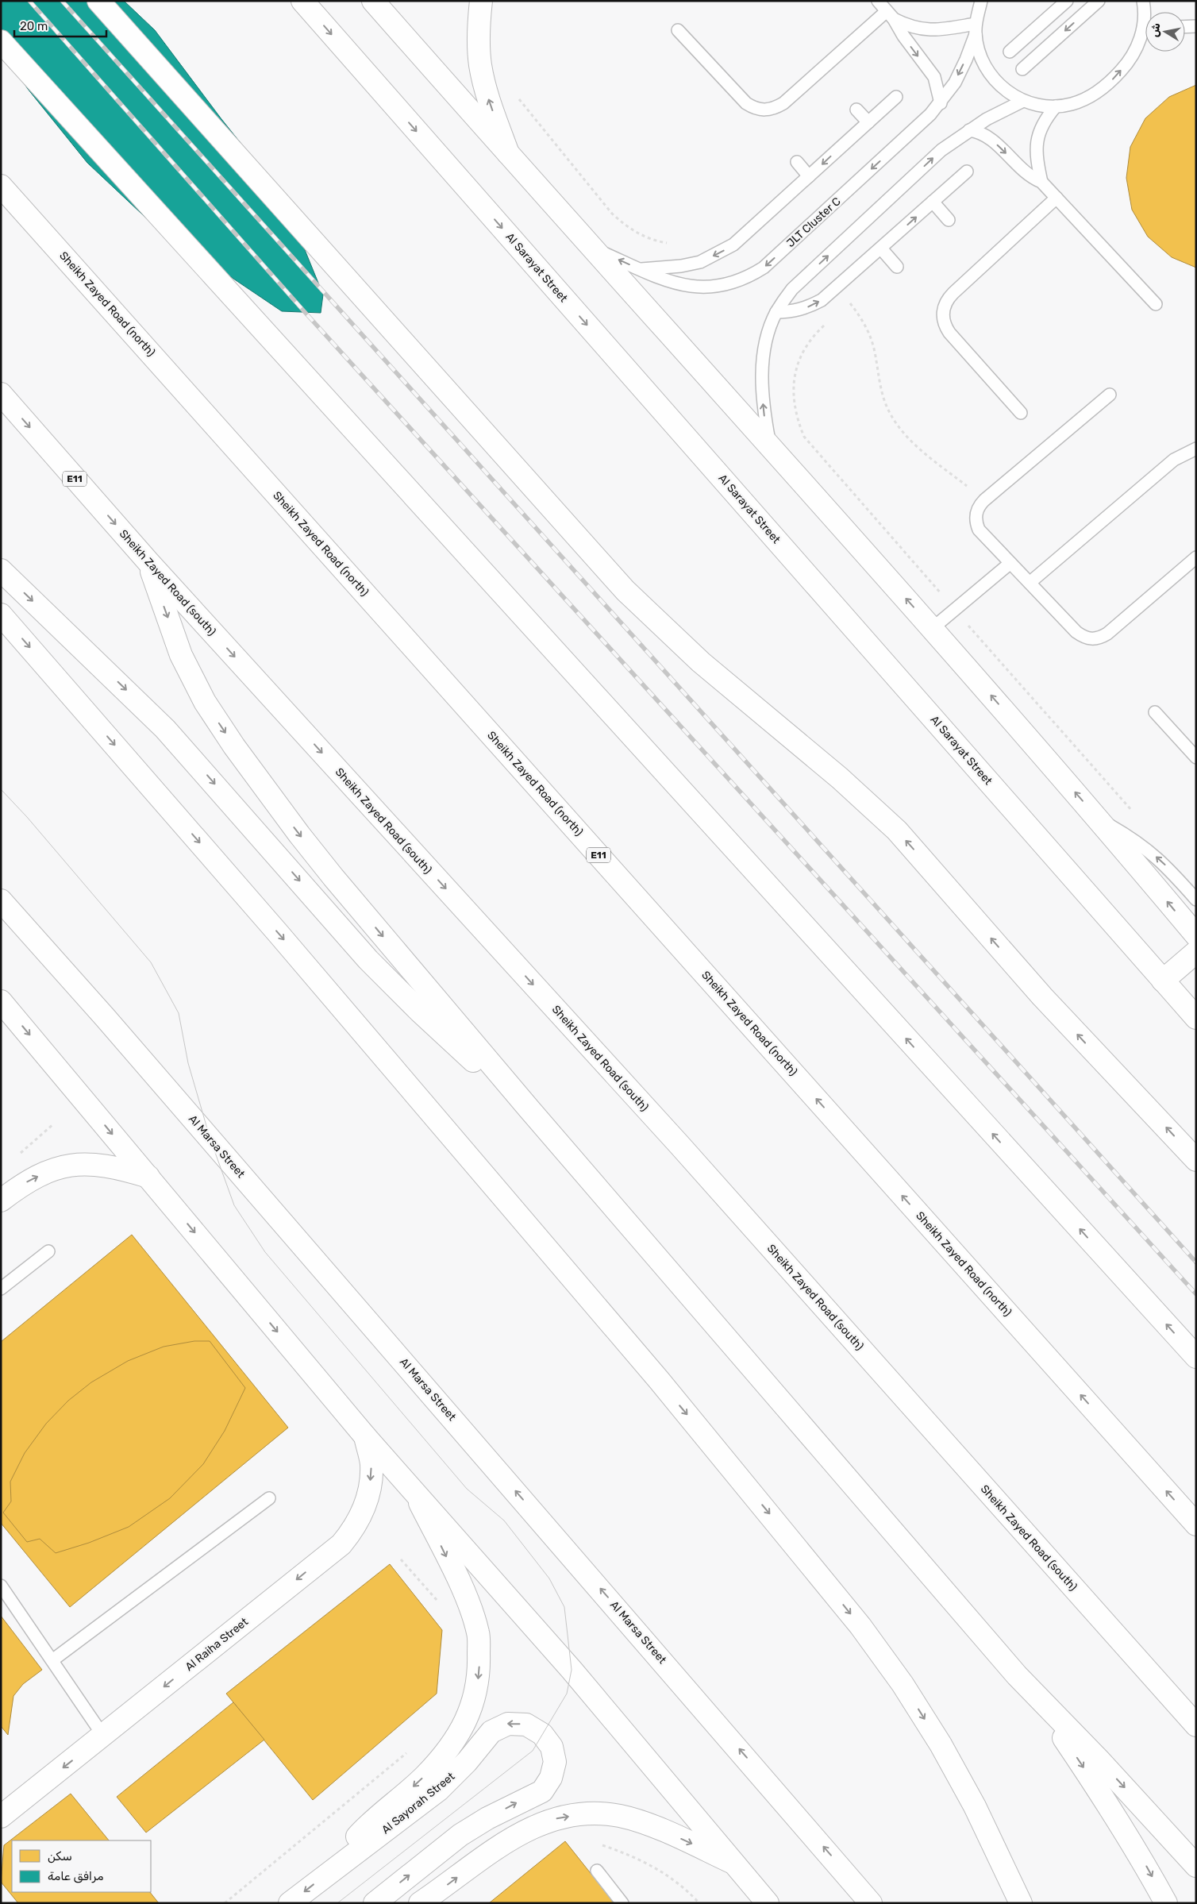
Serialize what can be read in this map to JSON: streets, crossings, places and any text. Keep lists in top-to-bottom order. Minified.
{"streets":{"main road":["Al Sarayat Street","Sheikh Zayed Road (north)","E11","Sheikh Zayed Road (south)","Al Marsa Street","Al Raiha Street","Al Sayorah Street"],"lane":["JLT Cluster C"]},"one_way":["Al Raiha Street"],"legend":["سكن","مرافق عامة"],"scale_bar":"20 m","north":"left"}
